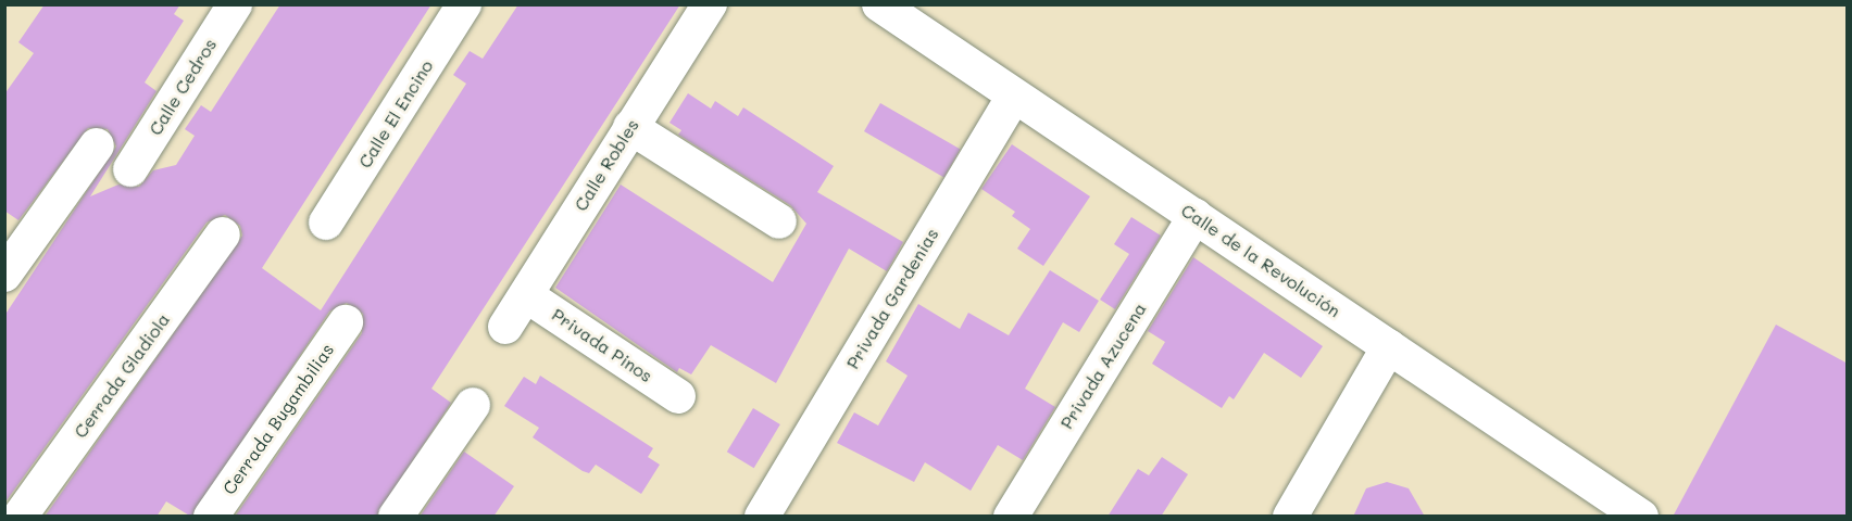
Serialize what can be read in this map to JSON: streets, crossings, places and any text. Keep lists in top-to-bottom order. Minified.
{"streets":{"street":["Calle Cedros","Calle El Encino","Calle Robles","Calle de la Revolución","Privada Gardenias","Privada Pinos","Privada Azucena","Cerrada Gladiola","Cerrada Bugambilias"]},"crossings":[["Calle Robles","Privada Pinos"],["Calle de la Revolución","Privada Gardenias"],["Calle de la Revolución","Privada Azucena"]]}
